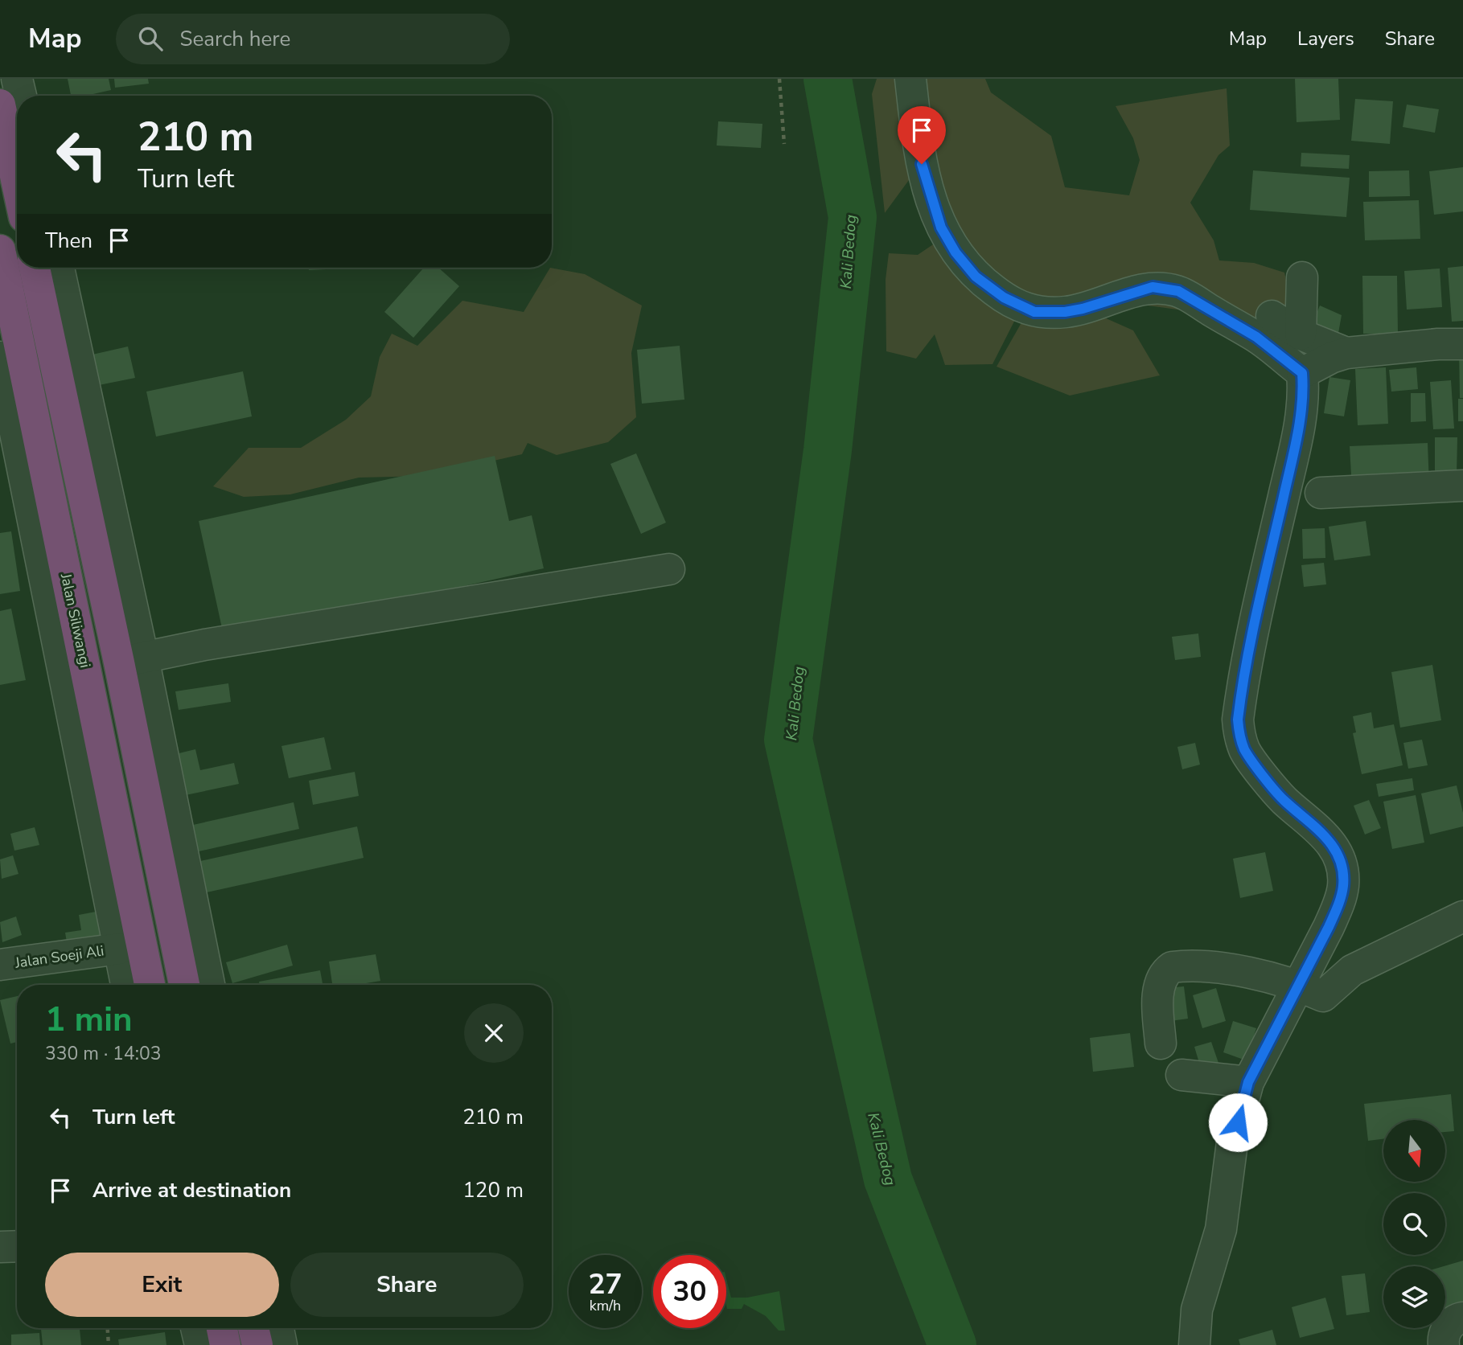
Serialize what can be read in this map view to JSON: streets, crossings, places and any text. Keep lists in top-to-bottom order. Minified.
{"streets":{"highway":["Jalan Siliwangi"],"street":["Jalan Soeji Ali"]},"water":["Kali Bedog"],"north":"bottom","page":{"header":"Map","search":"Search here","nav":["Map","Layers","Share"],"turn":["210 m","Turn left"],"then":"Then","heading":["1 min","330 m · 14:03"],"list":[{"name":"Turn left","value":"210 m"},{"name":"Arrive at destination","value":"120 m"}],"buttons":["Exit","Share"],"speed":"27 km/h","limit":"30"}}
